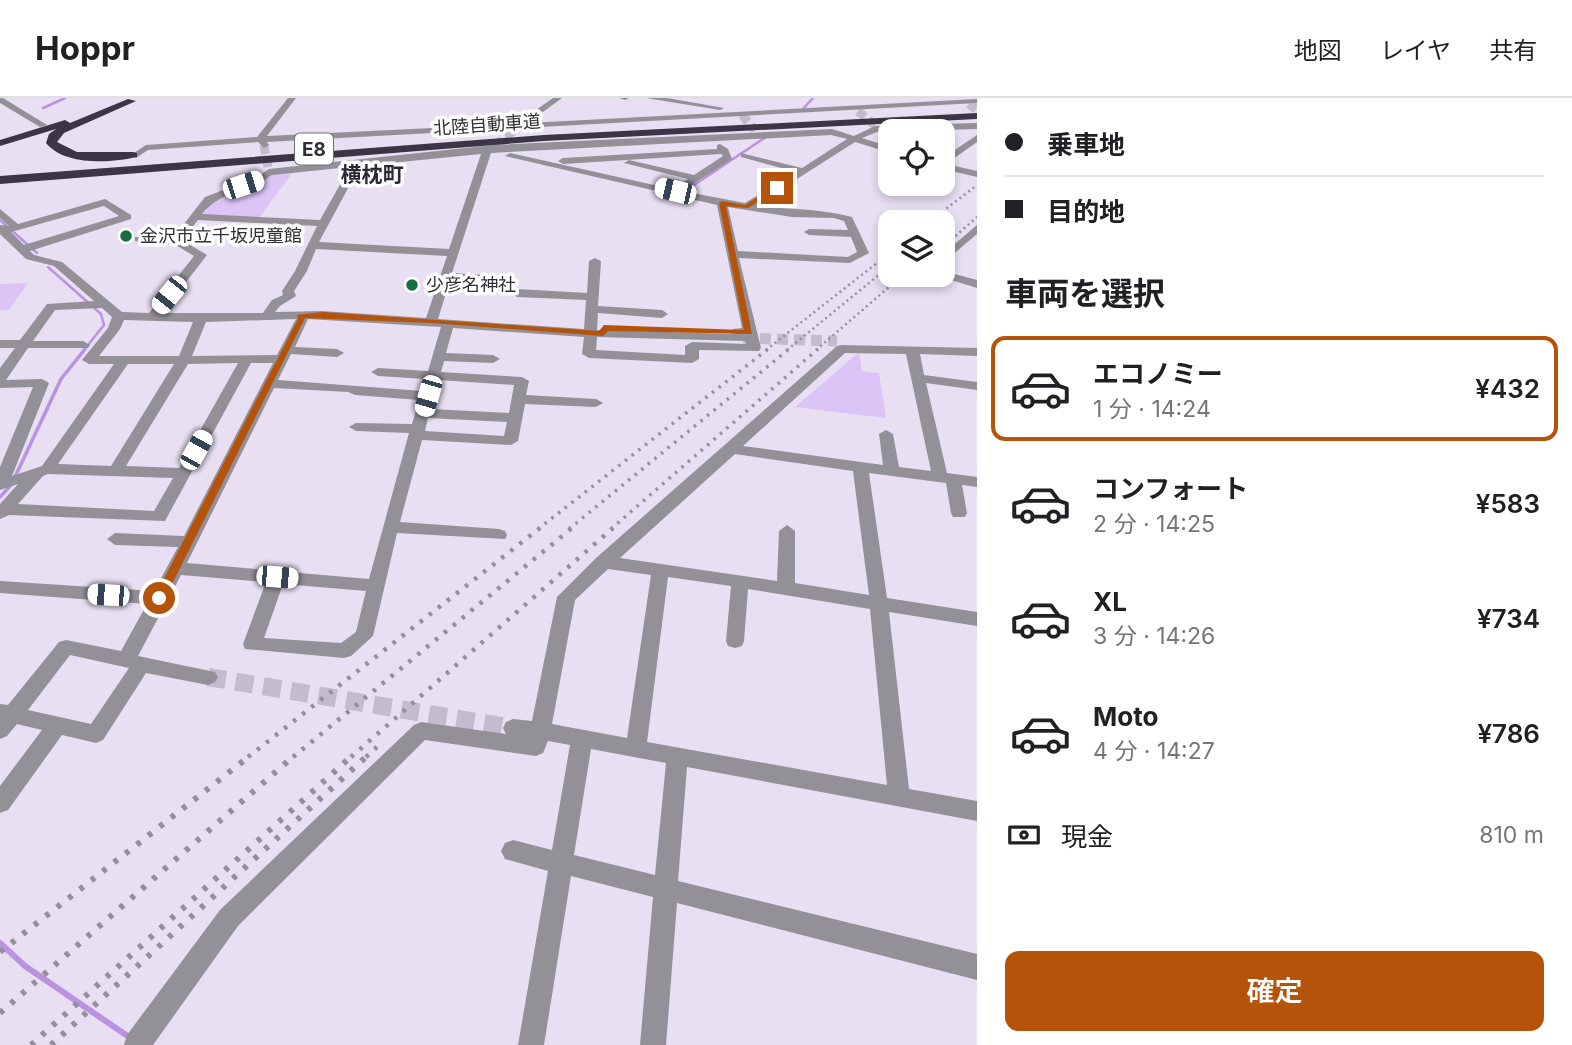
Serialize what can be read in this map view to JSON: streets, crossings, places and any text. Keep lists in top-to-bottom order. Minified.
{"streets":{"highway":["北陸自動車道","E8"]},"districts":["横枕町"],"places":["金沢市立千坂児童館","少彦名神社"],"page":{"header":"Hoppr","nav":["地図","レイヤ","共有"],"banner":["乗車地","目的地"],"heading":"車両を選択","list":[{"name":"エコノミー","note":"1 分 · 14:24","value":"¥432"},{"name":"コンフォート","note":"2 分 · 14:25","value":"¥583"},{"name":"XL","note":"3 分 · 14:26","value":"¥734"},{"name":"Moto","note":"4 分 · 14:27","value":"¥786"}],"pay":["現金","810 m"],"buttons":"確定"}}
